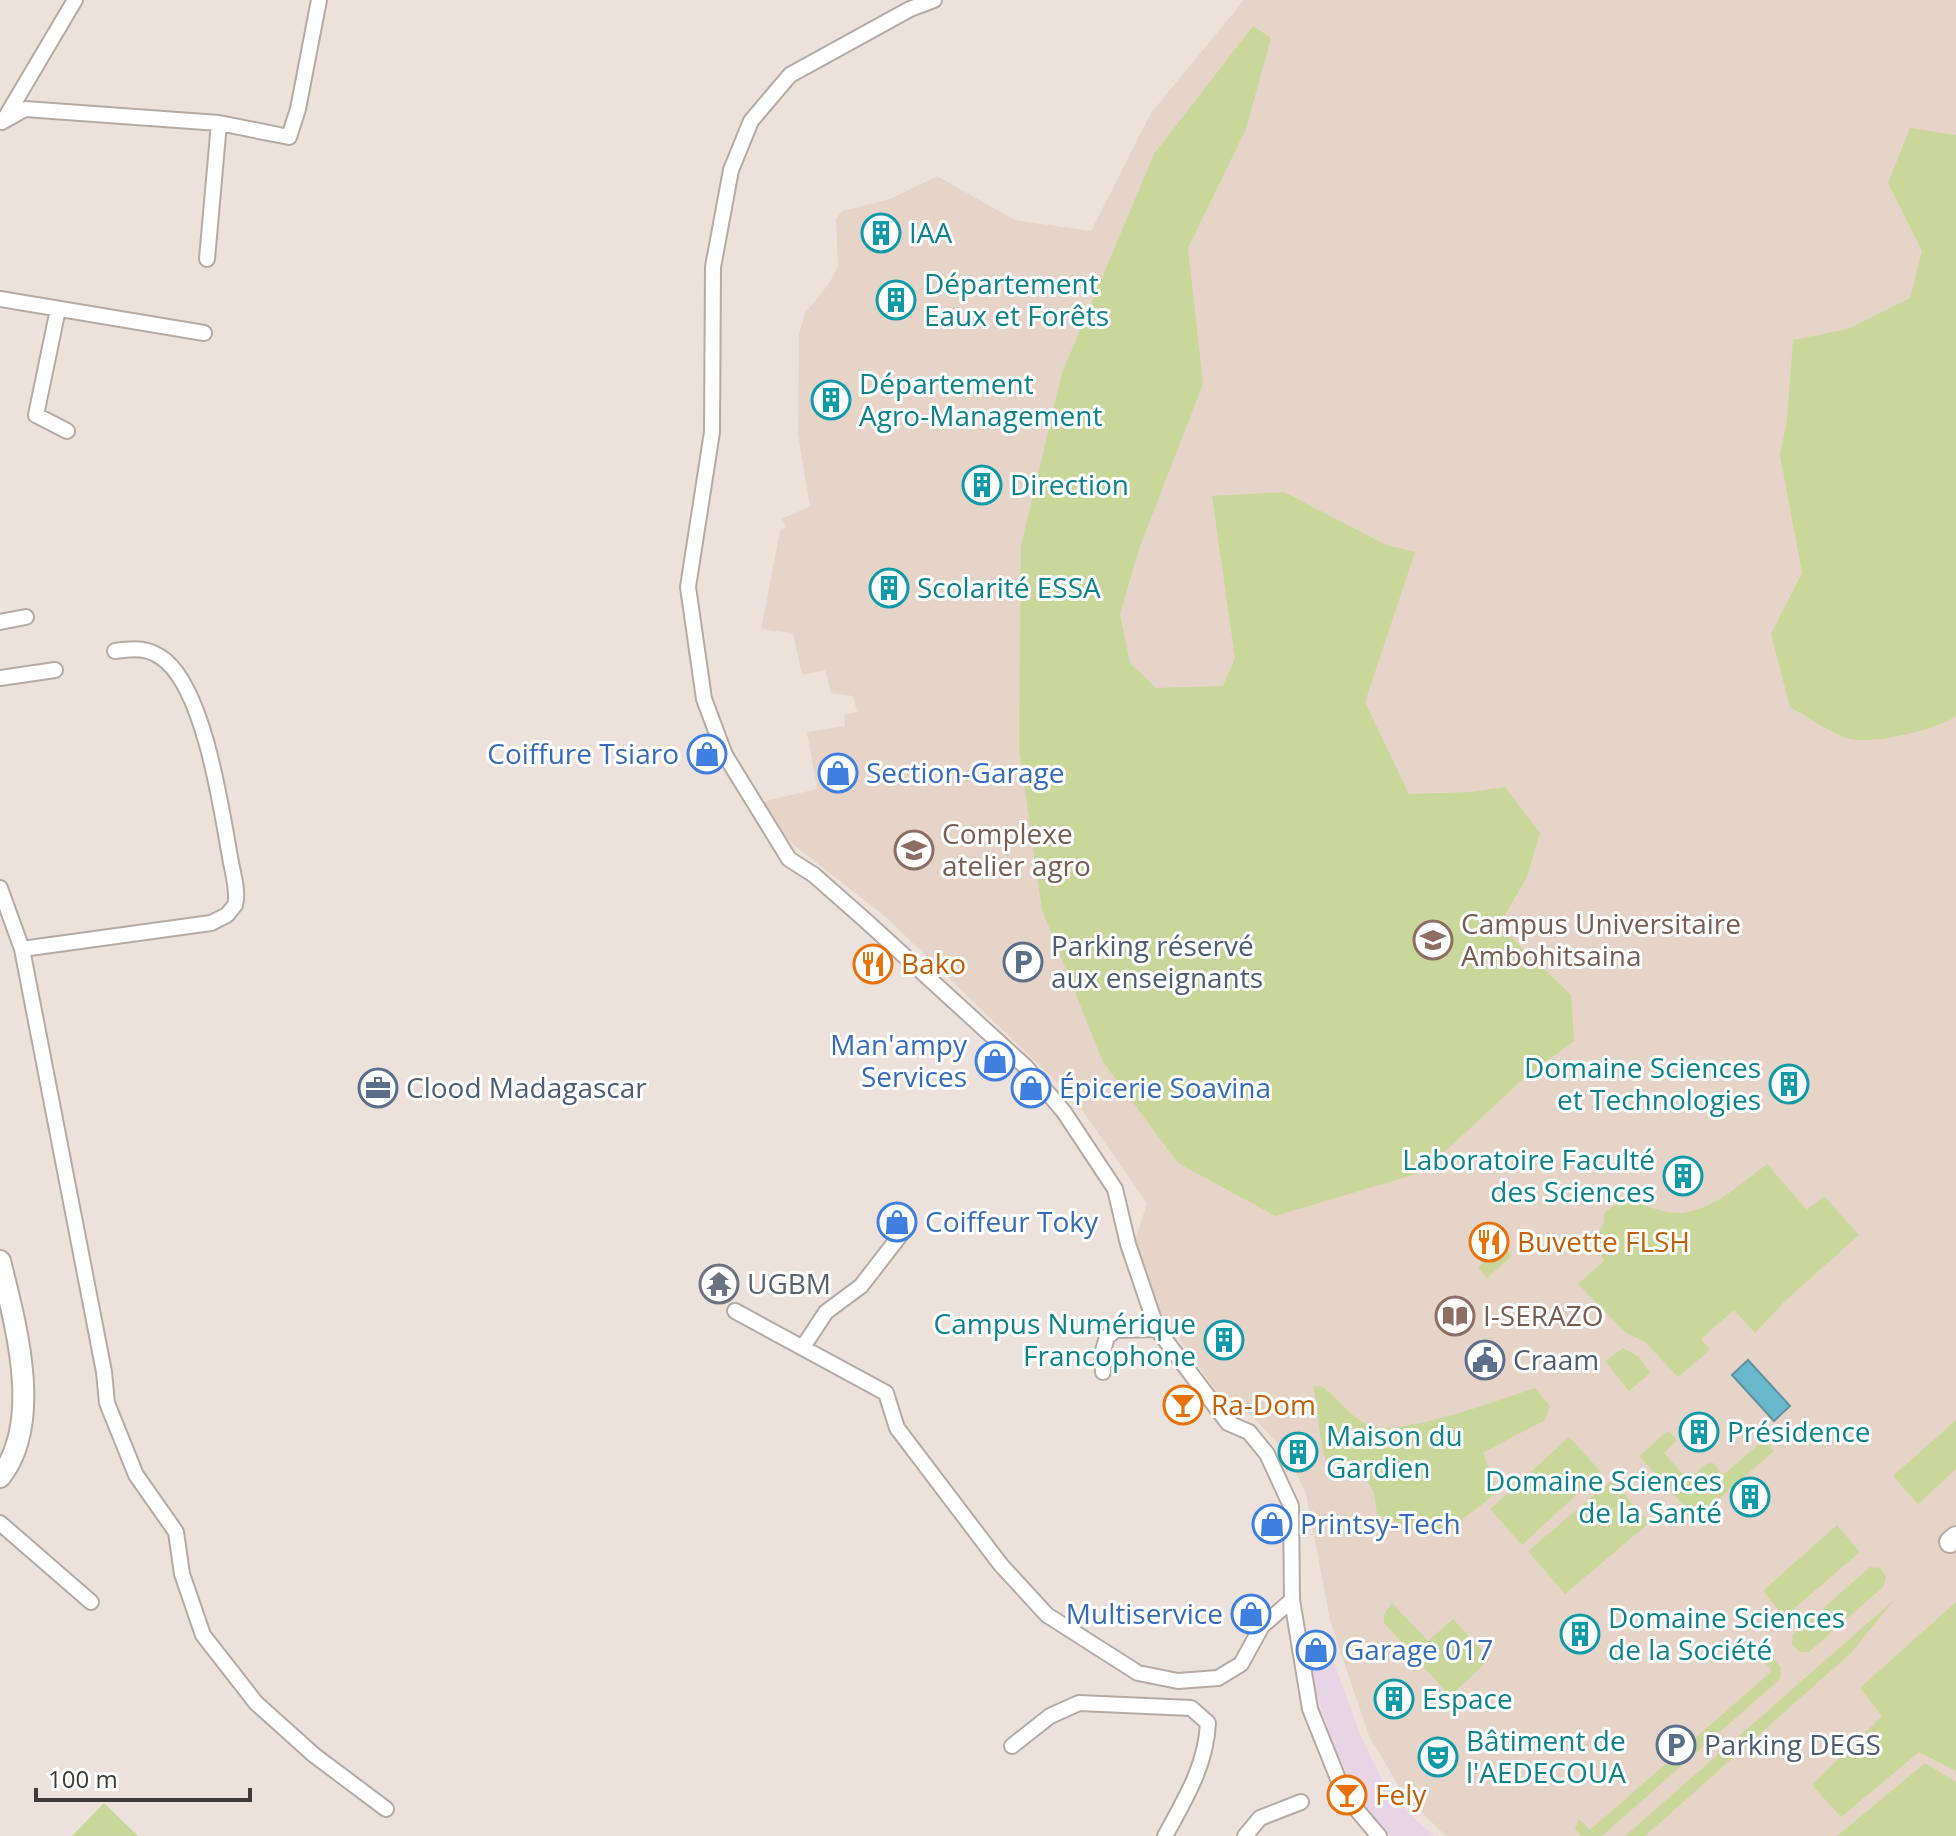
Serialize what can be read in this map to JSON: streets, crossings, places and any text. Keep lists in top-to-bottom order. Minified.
{"places":{"building":["IAA","Département Eaux et Forêts","Département Agro-Management","Direction","Scolarité ESSA","Domaine Sciences et Technologies","Laboratoire Faculté des Sciences","Campus Numérique Francophone","Présidence","Maison du Gardien","Domaine Sciences de la Santé","Domaine Sciences de la Société","Espace"],"shop":["Coiffure Tsiaro","Section-Garage","Man'ampy Services","Épicerie Soavina","Coiffeur Toky","Printsy-Tech","Multiservice","Garage 017"],"school or university":["Complexe atelier agro","Campus Universitaire Ambohitsaina"],"parking":["Parking réservé aux enseignants","Parking DEGS"],"restaurant":["Bako","Buvette FLSH"],"office":["Clood Madagascar"],"temple":["UGBM"],"library":["I-SERAZO"],"public building":["Craam"],"bar":["Ra-Dom","Fely"],"theatre":["Bâtiment de l'AEDECOUA"]},"scale_bar":"100 m"}
